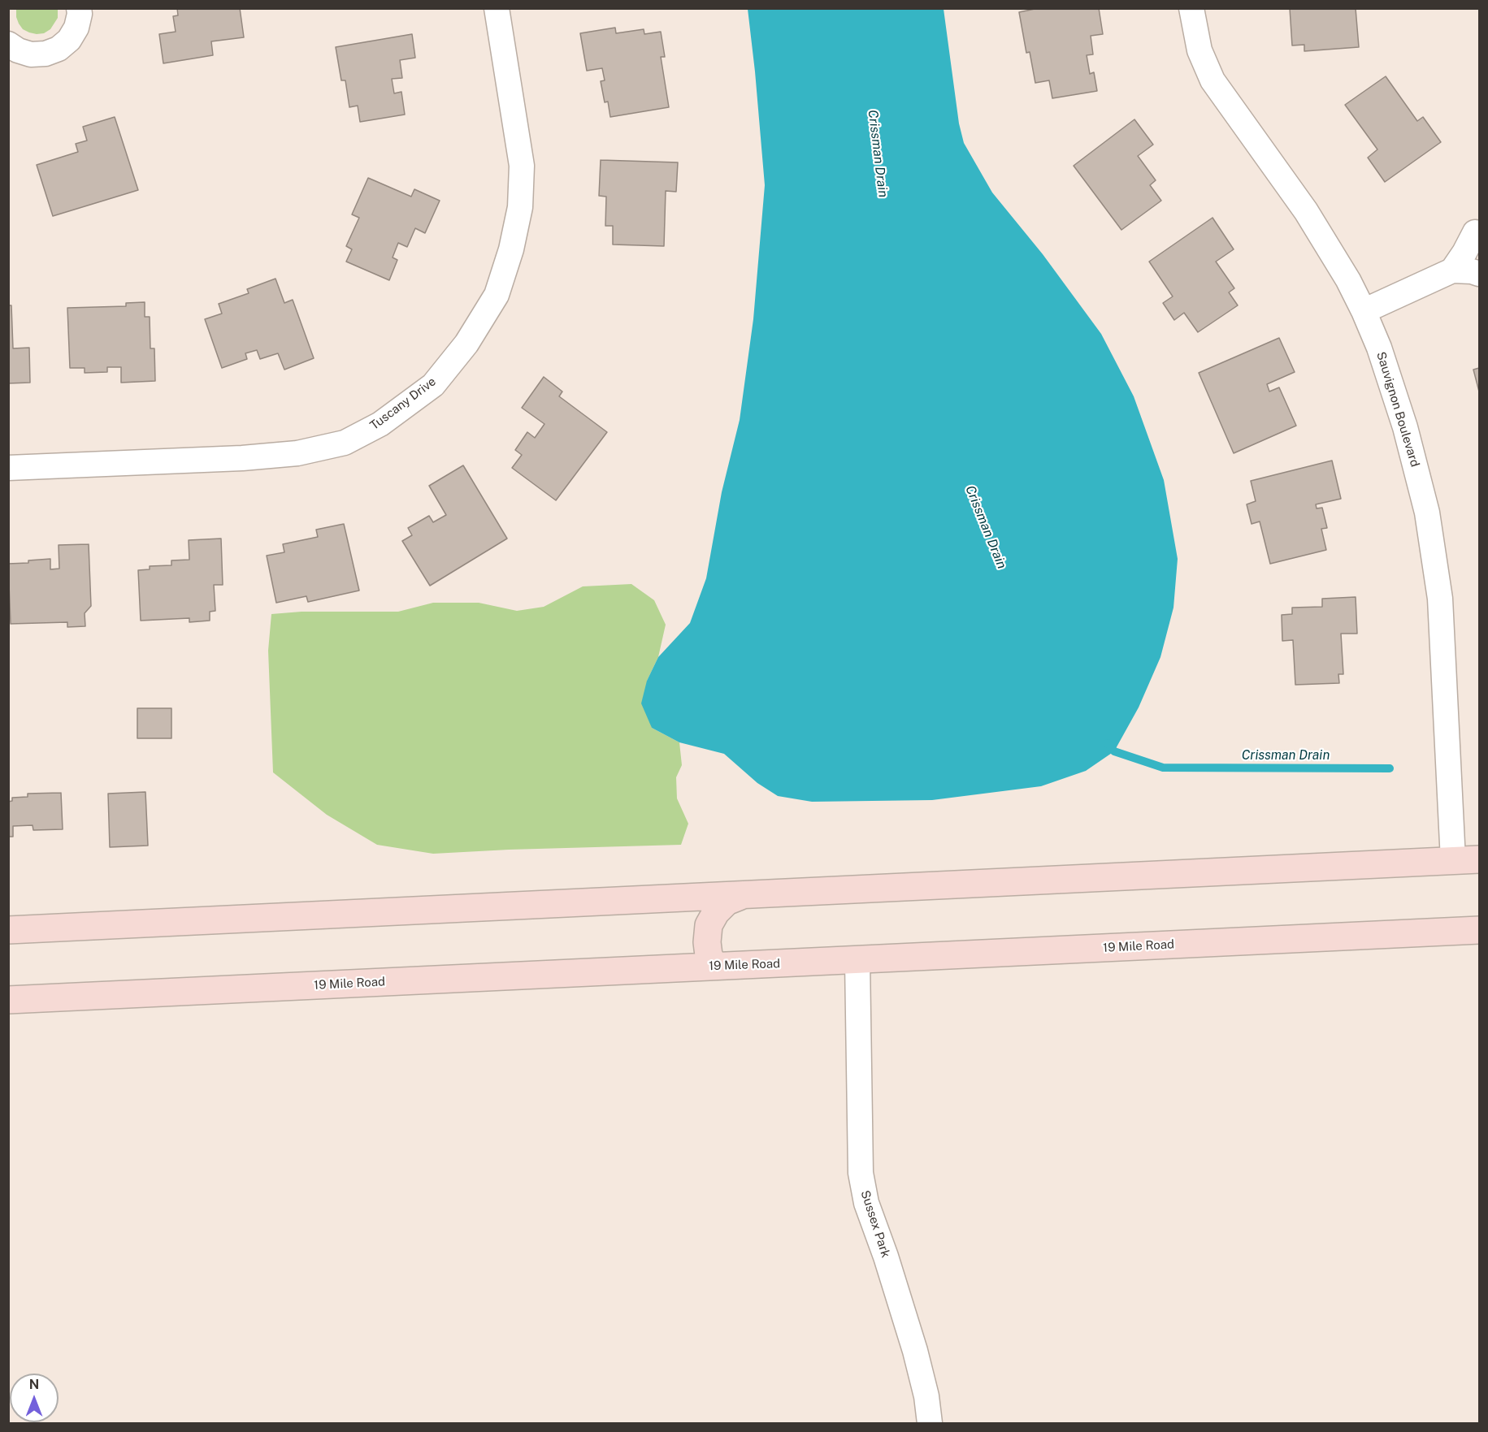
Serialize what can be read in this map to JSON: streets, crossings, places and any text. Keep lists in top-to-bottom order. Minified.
{"streets":{"main road":["19 Mile Road"],"street":["Tuscany Drive","Sauvignon Boulevard","Sussex Park"]},"crossings":[["19 Mile Road","Sussex Park"]],"water":["Crissman Drain"],"north":"top"}
